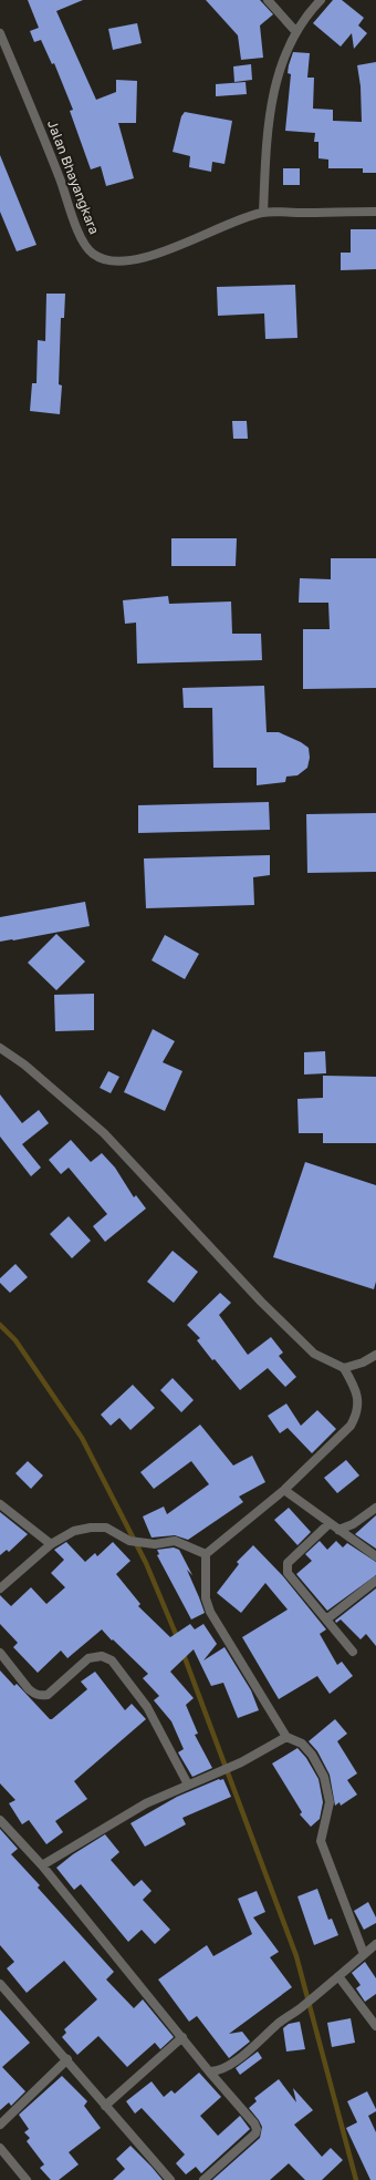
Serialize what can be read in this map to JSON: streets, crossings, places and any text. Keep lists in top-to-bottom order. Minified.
{"streets":{"street":["Jalan Bhayangkara"]}}
